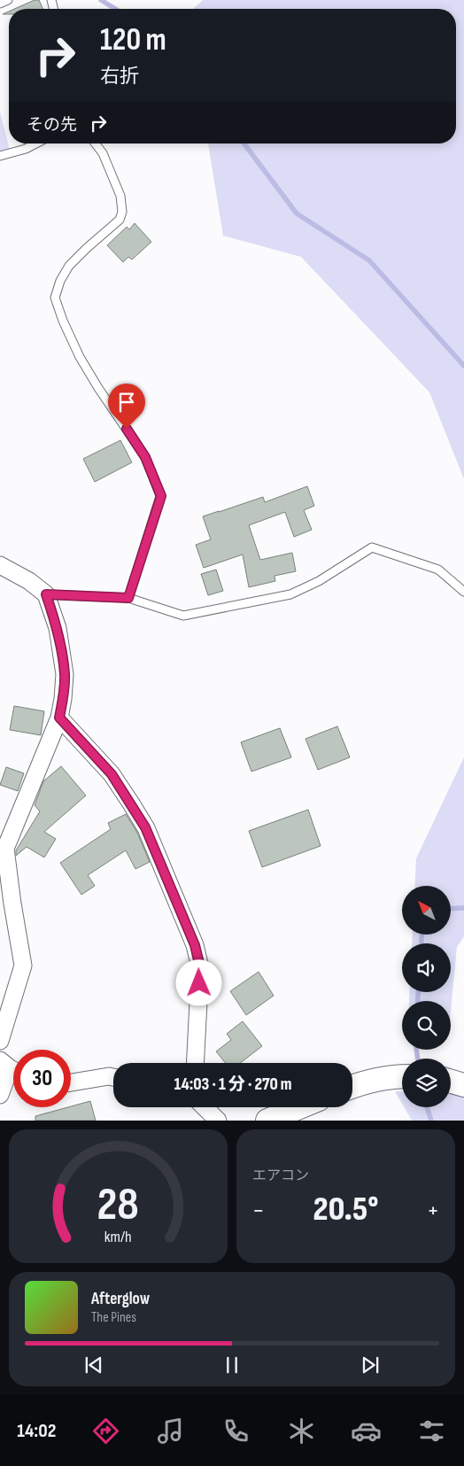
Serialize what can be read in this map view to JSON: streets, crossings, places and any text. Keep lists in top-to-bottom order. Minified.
{"north":"top left","page":{"turn":["120 m","右折"],"then":"その先","limit":"30","trip":"14:03 · 1 分 · 270 m","tile":"エアコン","heat":["−","20.5°","+"],"song":["Afterglow","The Pines"],"tabs":"14:02","gauge":["28","km/h"]}}
